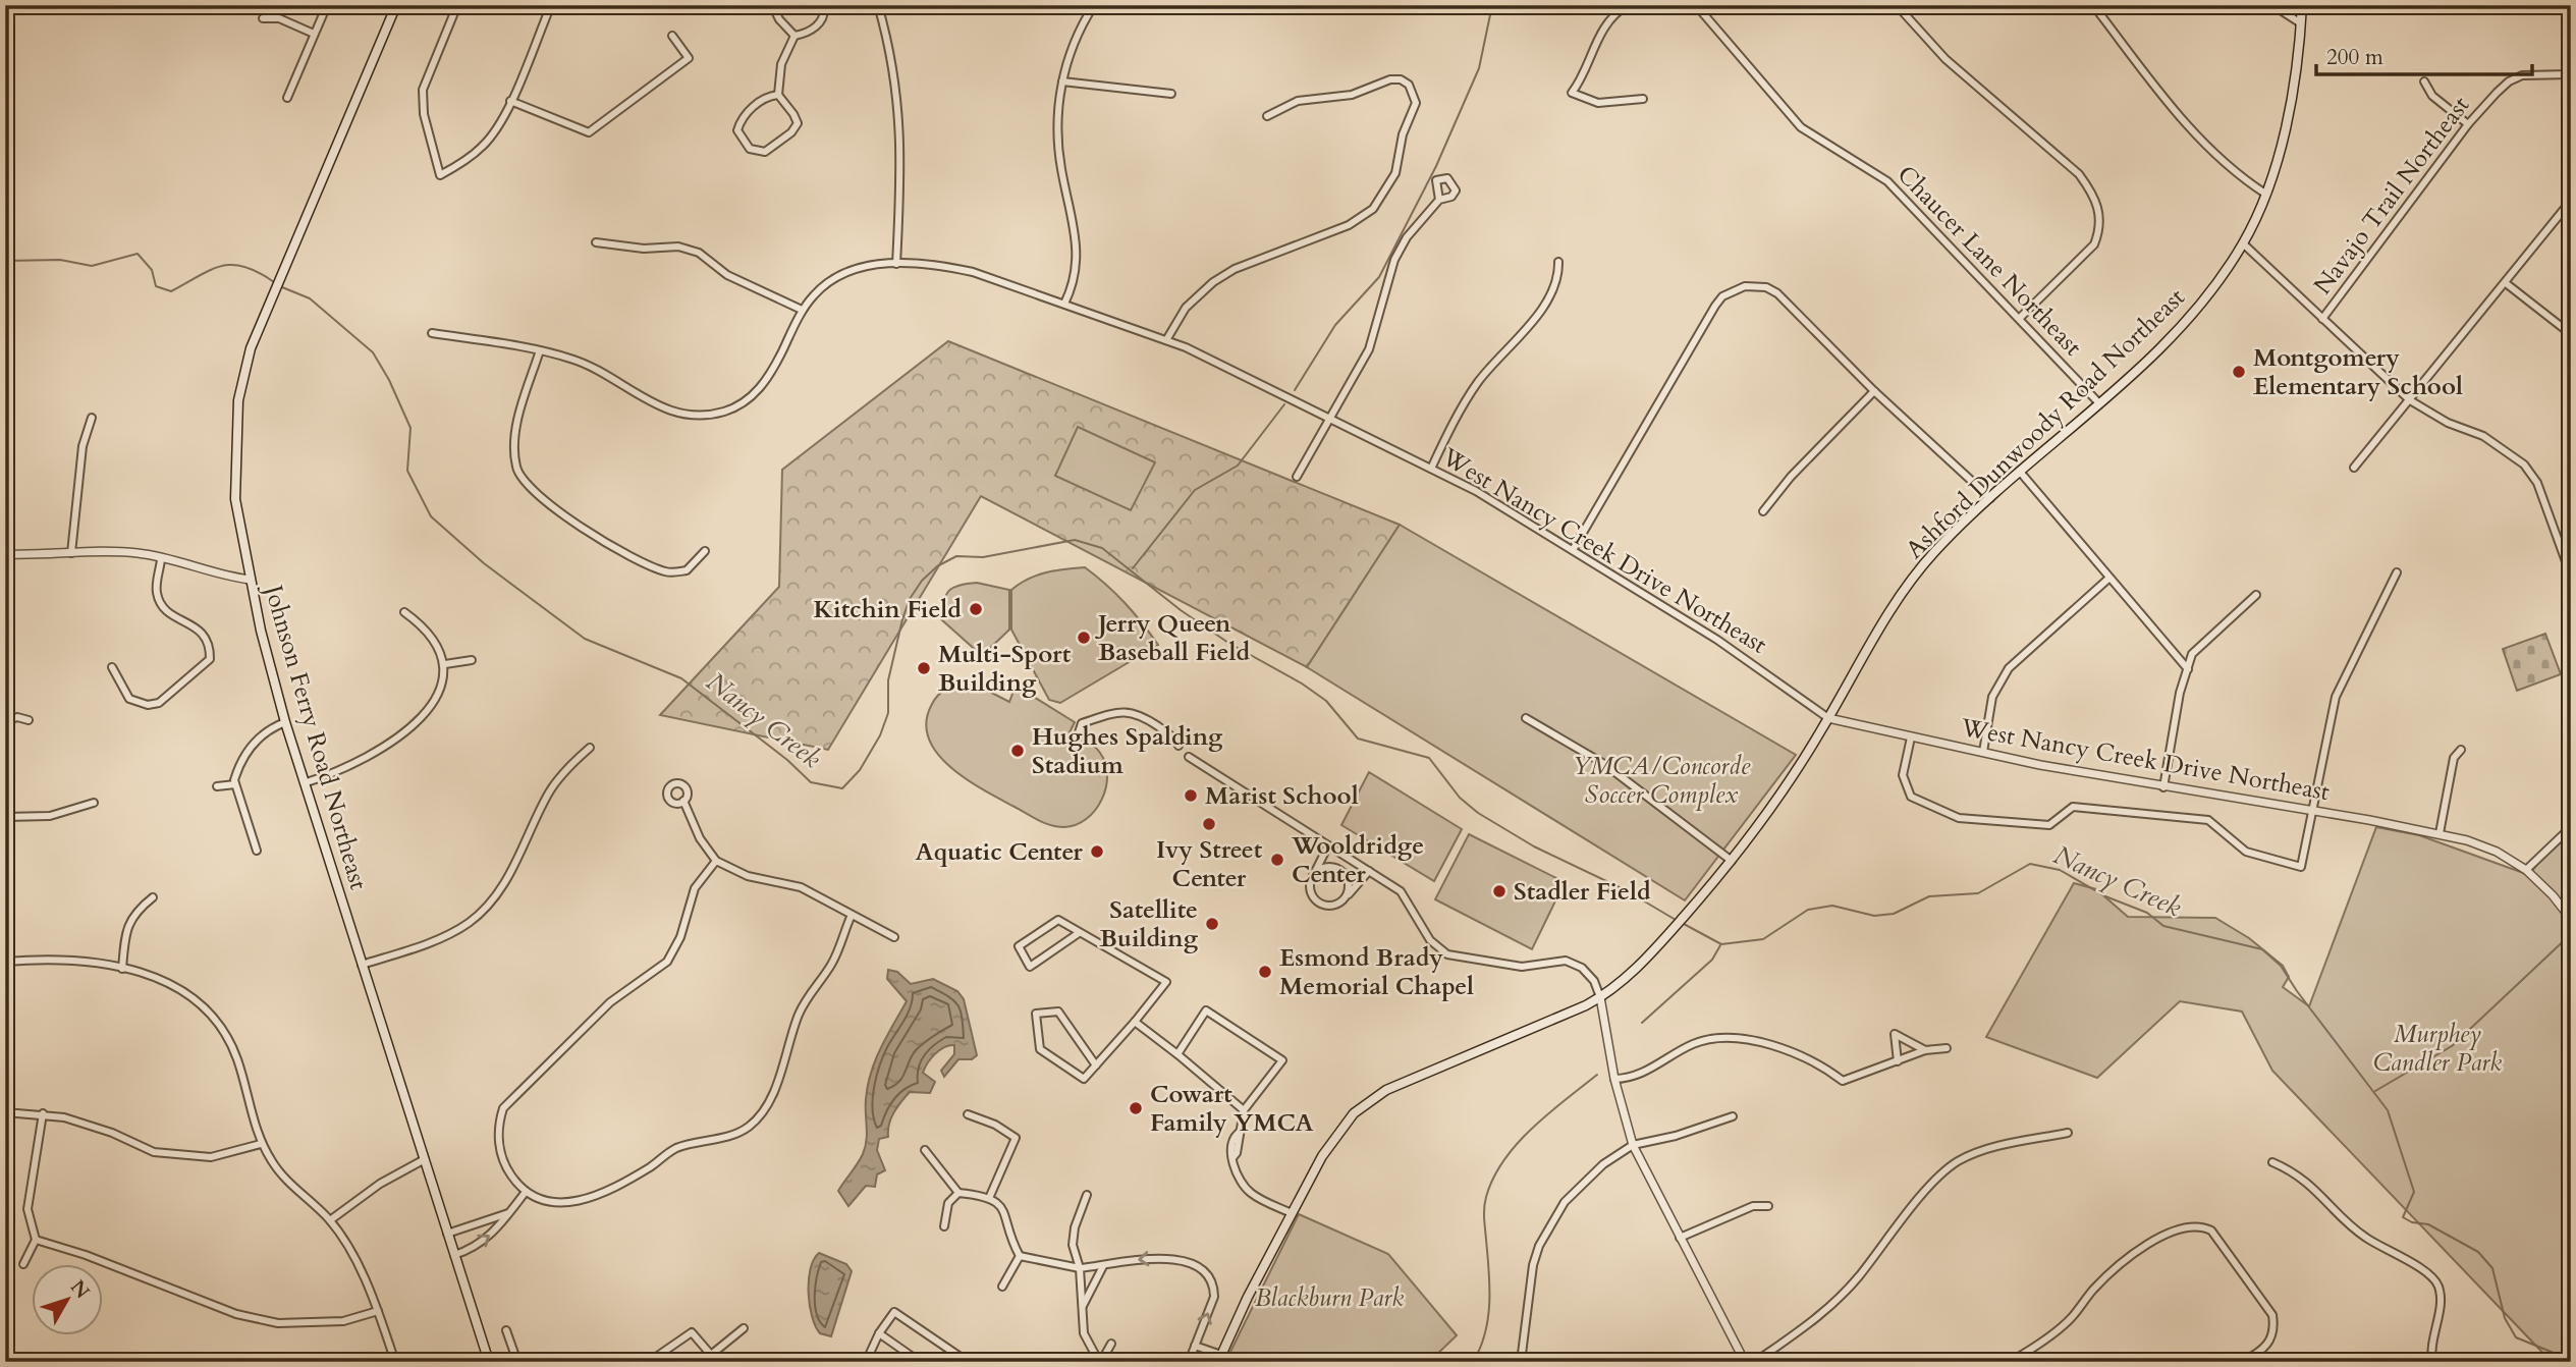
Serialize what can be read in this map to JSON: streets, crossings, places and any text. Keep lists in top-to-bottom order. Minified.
{"streets":{"main road":["Ashford Dunwoody Road Northeast","Johnson Ferry Road Northeast"],"street":["Navajo Trail Northeast","Chaucer Lane Northeast","West Nancy Creek Drive Northeast"]},"crossings":[["Chaucer Lane Northeast","Ashford Dunwoody Road Northeast"],["Ashford Dunwoody Road Northeast","West Nancy Creek Drive Northeast"]],"water":["Nancy Creek"],"parks":["YMCA/Concorde Soccer Complex","Murphey Candler Park","Blackburn Park"],"places":["Montgomery Elementary School","Kitchin Field","Jerry Queen Baseball Field","Multi-Sport Building","Hughes Spalding Stadium","Marist School","Ivy Street Center","Aquatic Center","Wooldridge Center","Stadler Field","Satellite Building","Esmond Brady Memorial Chapel","Cowart Family YMCA"],"scale_bar":"200 m","north":"top right"}
